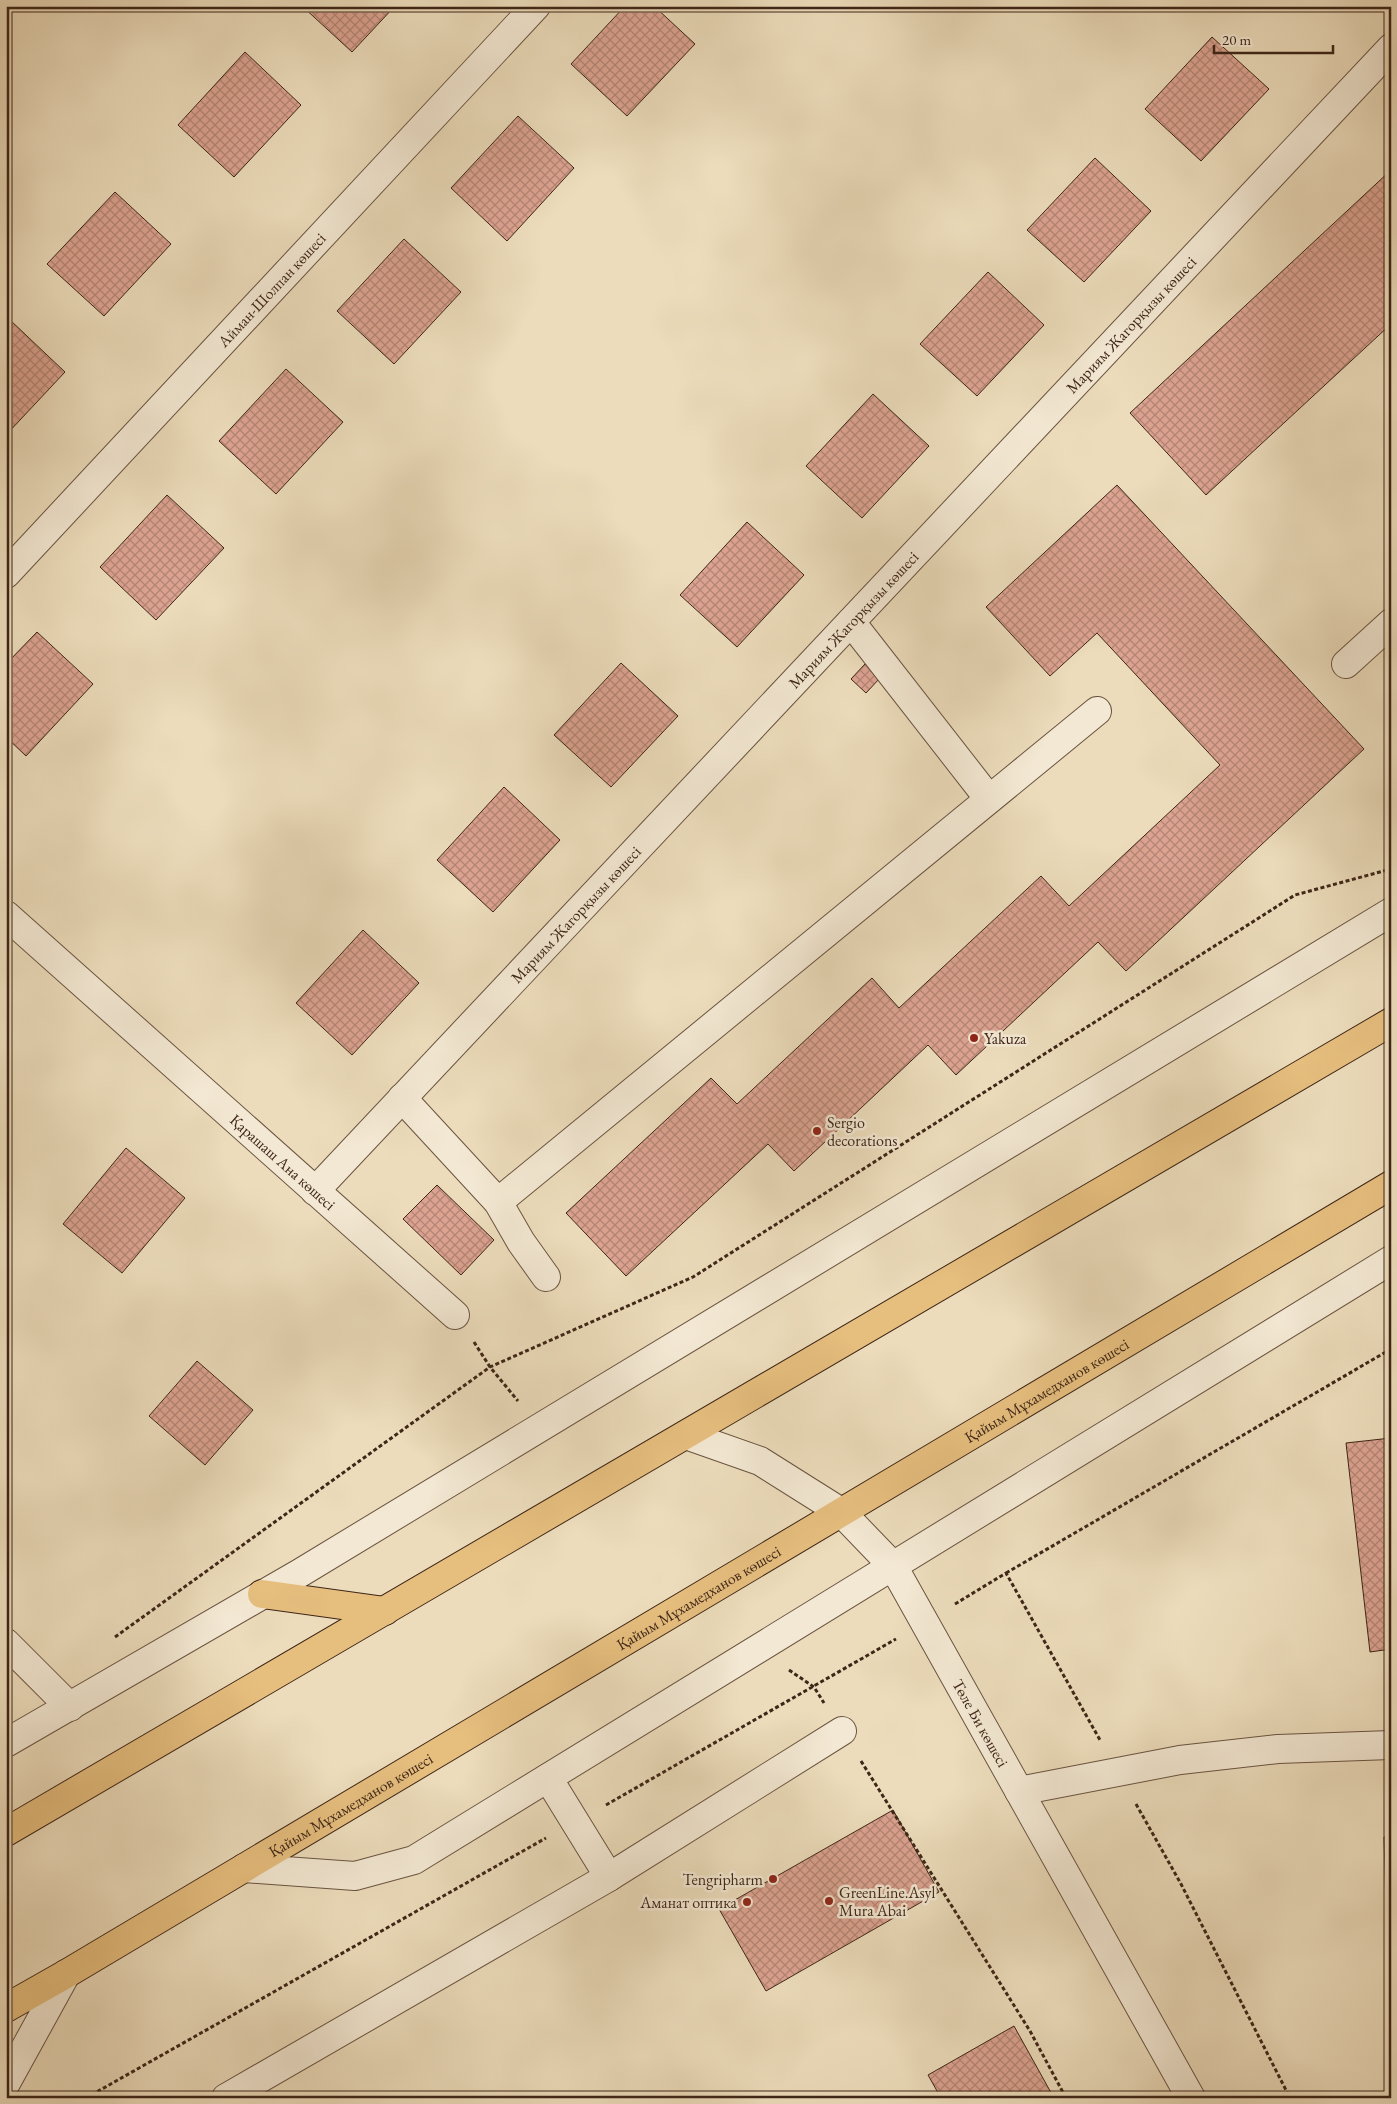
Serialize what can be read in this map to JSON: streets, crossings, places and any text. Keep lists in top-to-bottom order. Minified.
{"streets":{"main road":["Қайым Мұхамедханов көшесі"],"street":["Айман-Шолпан көшесі","Мариям Жагорқызы көшесі","Қарашаш Ана көшесі","Төле Би көшесі"]},"crossings":[["Мариям Жагорқызы көшесі","Қарашаш Ана көшесі"],["Қайым Мұхамедханов көшесі","Төле Би көшесі"]],"places":["Yakuza","Sergio decorations","Tengripharm","GreenLine.Asyl Mura Abai","Аманат оптика"],"scale_bar":"20 m"}
